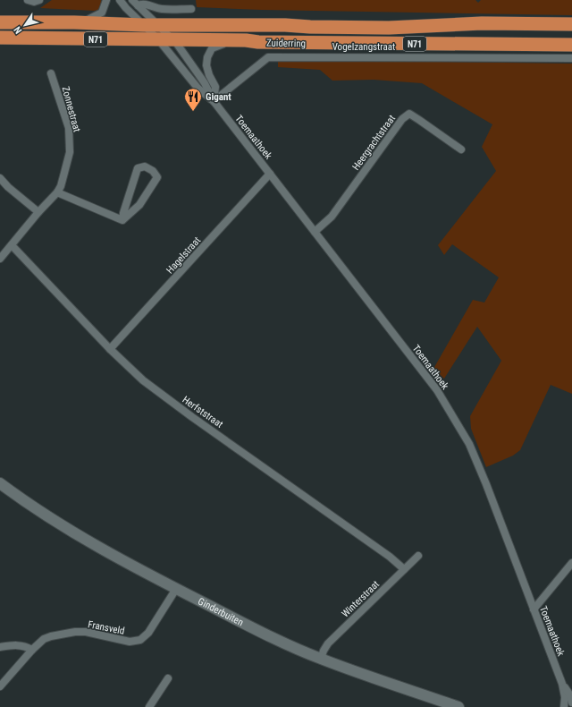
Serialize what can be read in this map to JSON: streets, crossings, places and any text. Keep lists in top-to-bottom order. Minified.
{"streets":{"highway":["N71","Zuiderring"],"main road":["Ginderbuiten"],"street":["Vogelzangstraat","Zonnestraat","Toemaathoek","Heergrachtstraat","Hagelstraat","Herfststraat","Winterstraat","Fransveld"]},"crossings":[["Zuiderring","Toemaathoek"],["Vogelzangstraat","Toemaathoek"],["Zonnestraat","Herfststraat"],["Toemaathoek","Heergrachtstraat"],["Toemaathoek","Hagelstraat"],["Hagelstraat","Herfststraat"],["Herfststraat","Winterstraat"],["Winterstraat","Ginderbuiten"],["Ginderbuiten","Fransveld"]],"places":{"restaurant":["Gigant"]},"north":"bottom left"}
